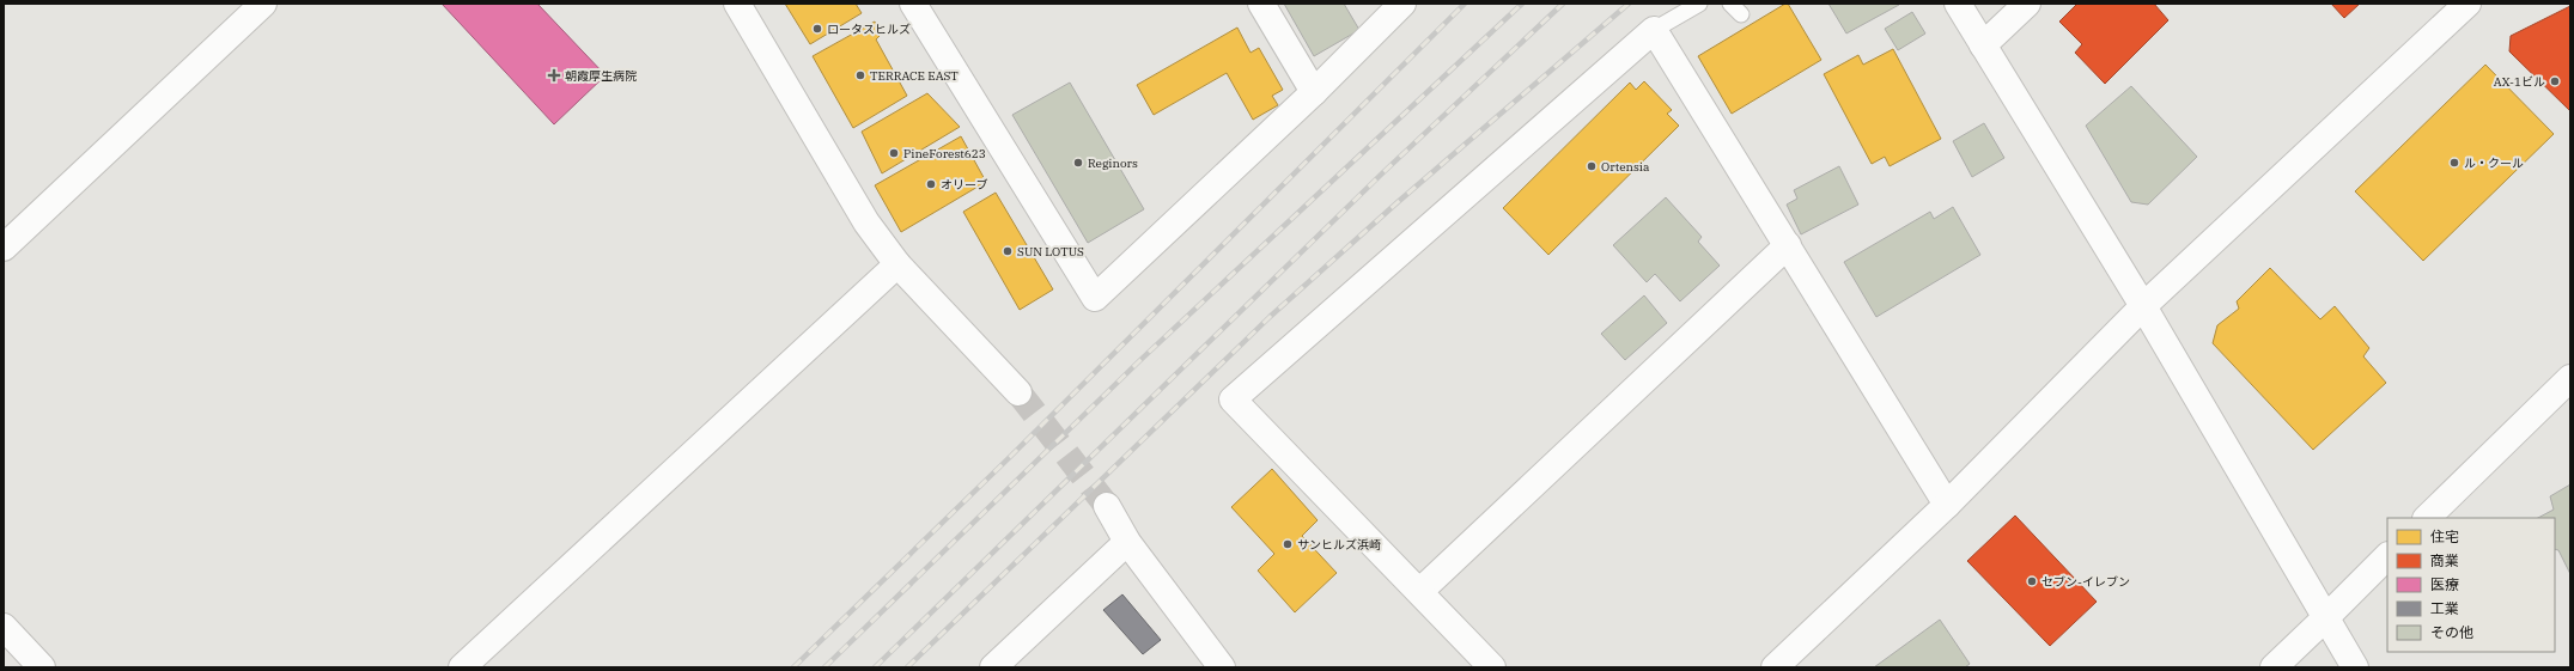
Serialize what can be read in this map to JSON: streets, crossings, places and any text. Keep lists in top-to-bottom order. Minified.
{"places":{"other":["ロータスヒルズ","TERRACE EAST","AX-1ビル","PineForest623","Reginors","ル・クール","Ortensia","オリーブ","SUN LOTUS","サンヒルズ浜崎","セブン-イレブン"],"health":["朝霞厚生病院"]},"legend":["住宅","商業","医療","工業","その他"]}
